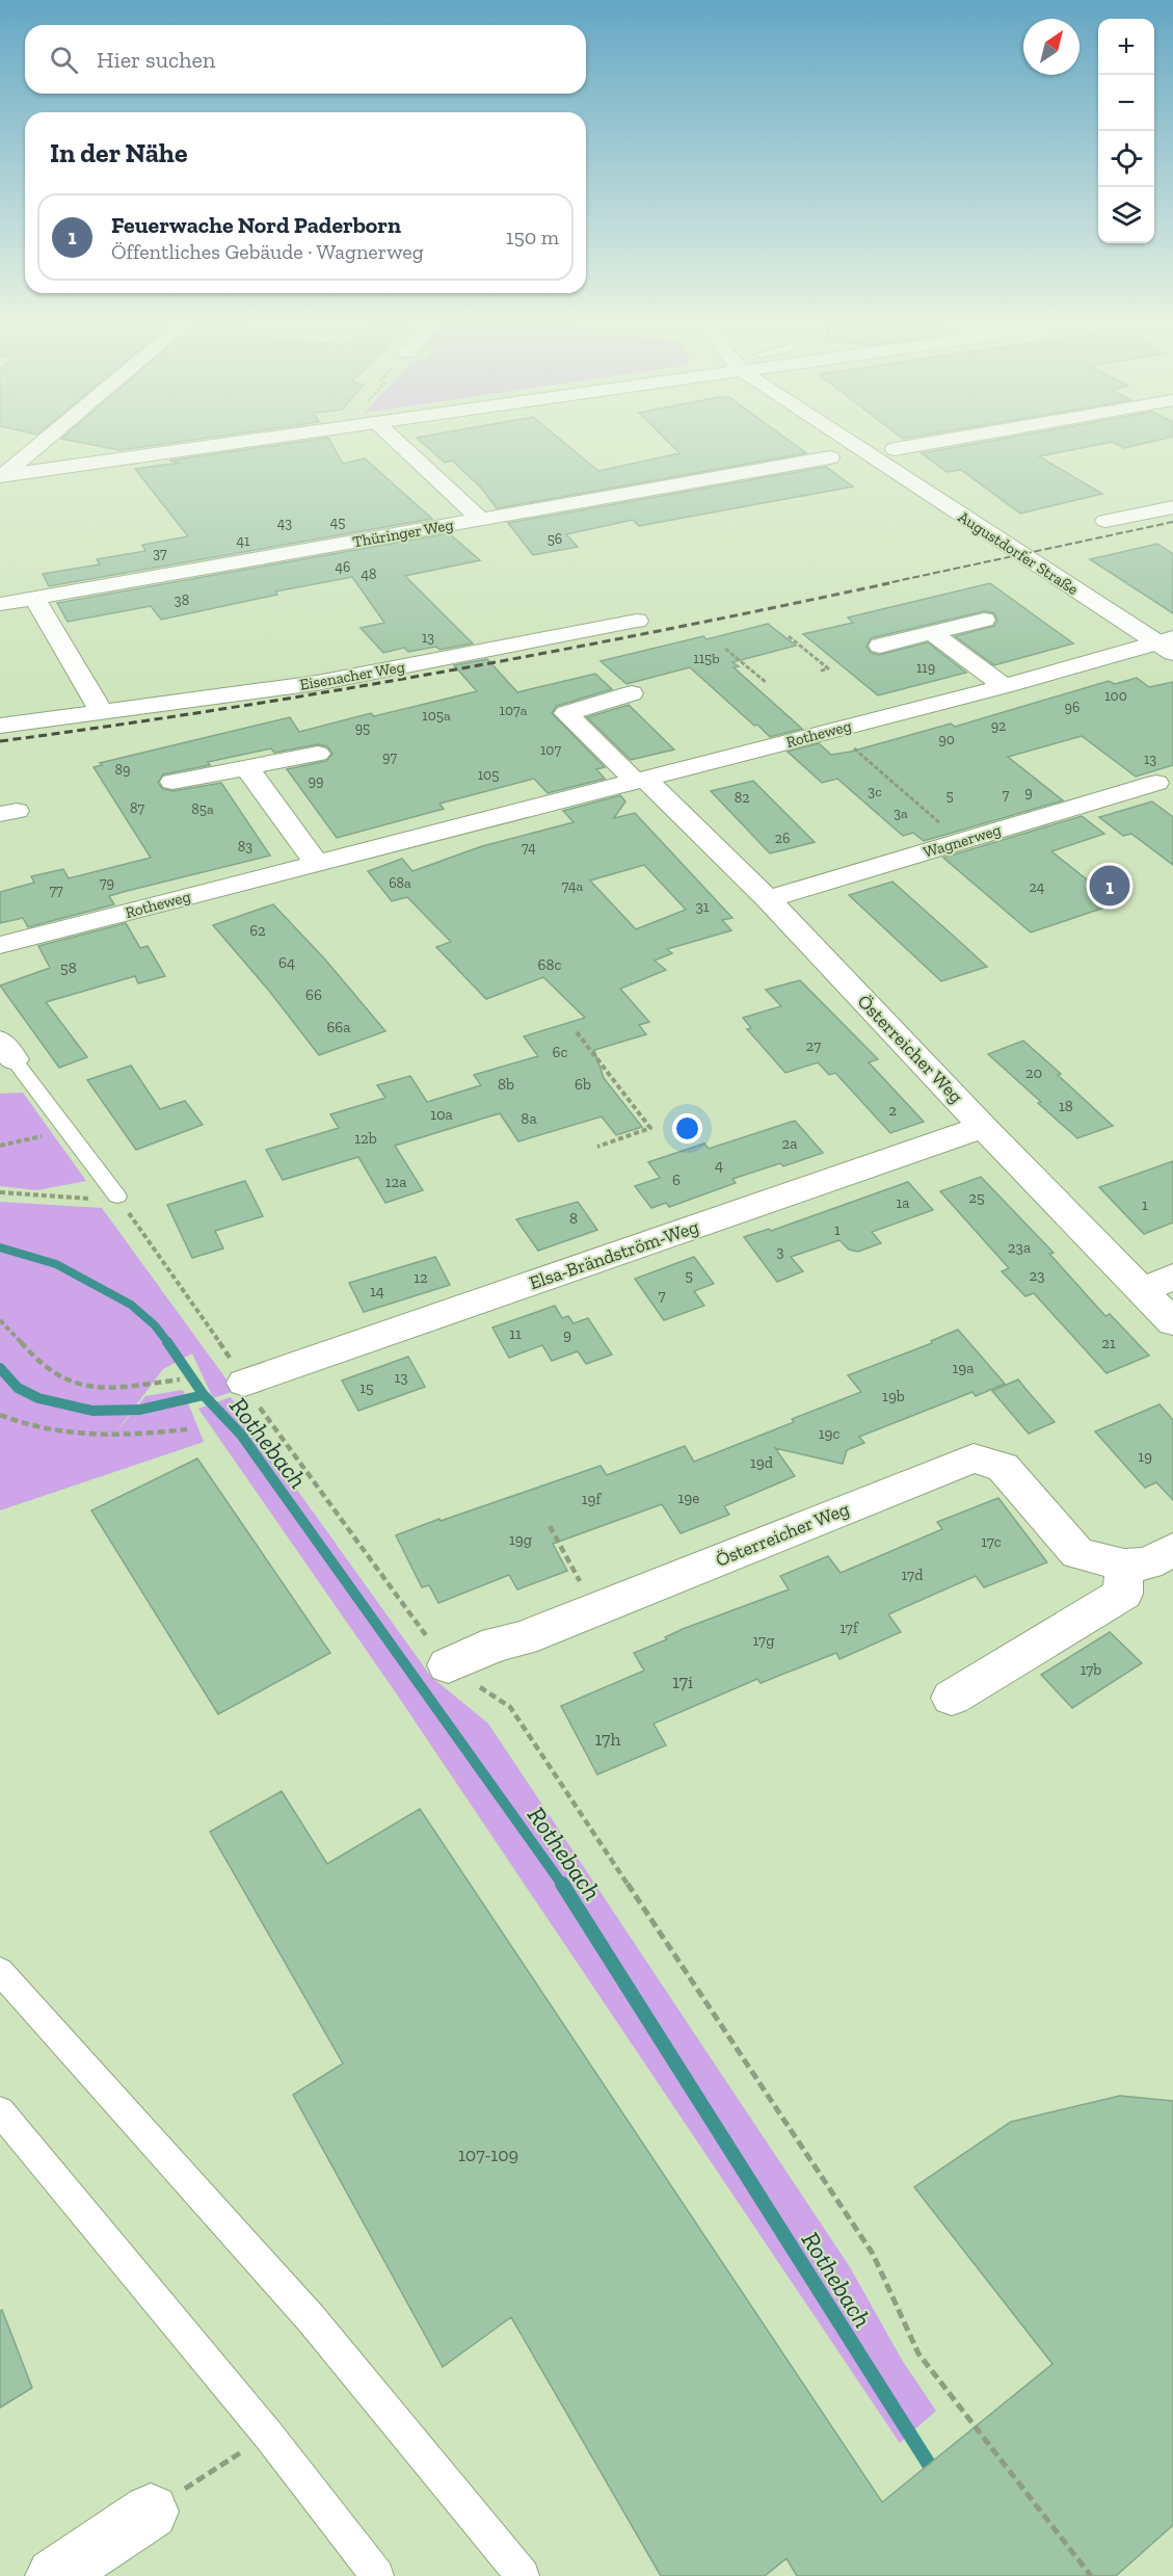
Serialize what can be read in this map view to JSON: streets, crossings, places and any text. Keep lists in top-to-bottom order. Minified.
{"streets":{"street":["Thüringer Weg","Augustdorfer Straße","Eisenacher Weg","Rotheweg","Wagnerweg","Österreicher Weg","Elsa-Brändström-Weg"]},"crossings":[["Augustdorfer Straße","Rotheweg"],["Rotheweg","Österreicher Weg"],["Wagnerweg","Österreicher Weg"],["Österreicher Weg","Elsa-Brändström-Weg"]],"water":["Rothebach"],"house_numbers":["45","43","56","41","37","46","48","38","13","115b","119","100","96","107a","105a","92","95","90","107","97","13","89","105","99","3c","9","7","5","82","87","85a","3a","26","83","74","79","68a","74a","24","77","31","62","64","68c","58","66","66a","27","6c","20","8b","6b","18","2","10a","8a","12b","2a","4","6","12a","25","1a","1","8","1","23a","3","5","23","12","14","7","11","9","21","19a","13","15","19b","19c","19","19d","19e","19f","19g","17c","17d","17f","17g","17b","17i","17h","107-109"],"north":"top right","page":{"map_buttons":["+","−"],"search":"Hier suchen","heading":"In der Nähe","list":[{"mark":"1","name":"Feuerwache Nord Paderborn","note":"Öffentliches Gebäude · Wagnerweg","value":"150 m"}],"pins":"1"}}
